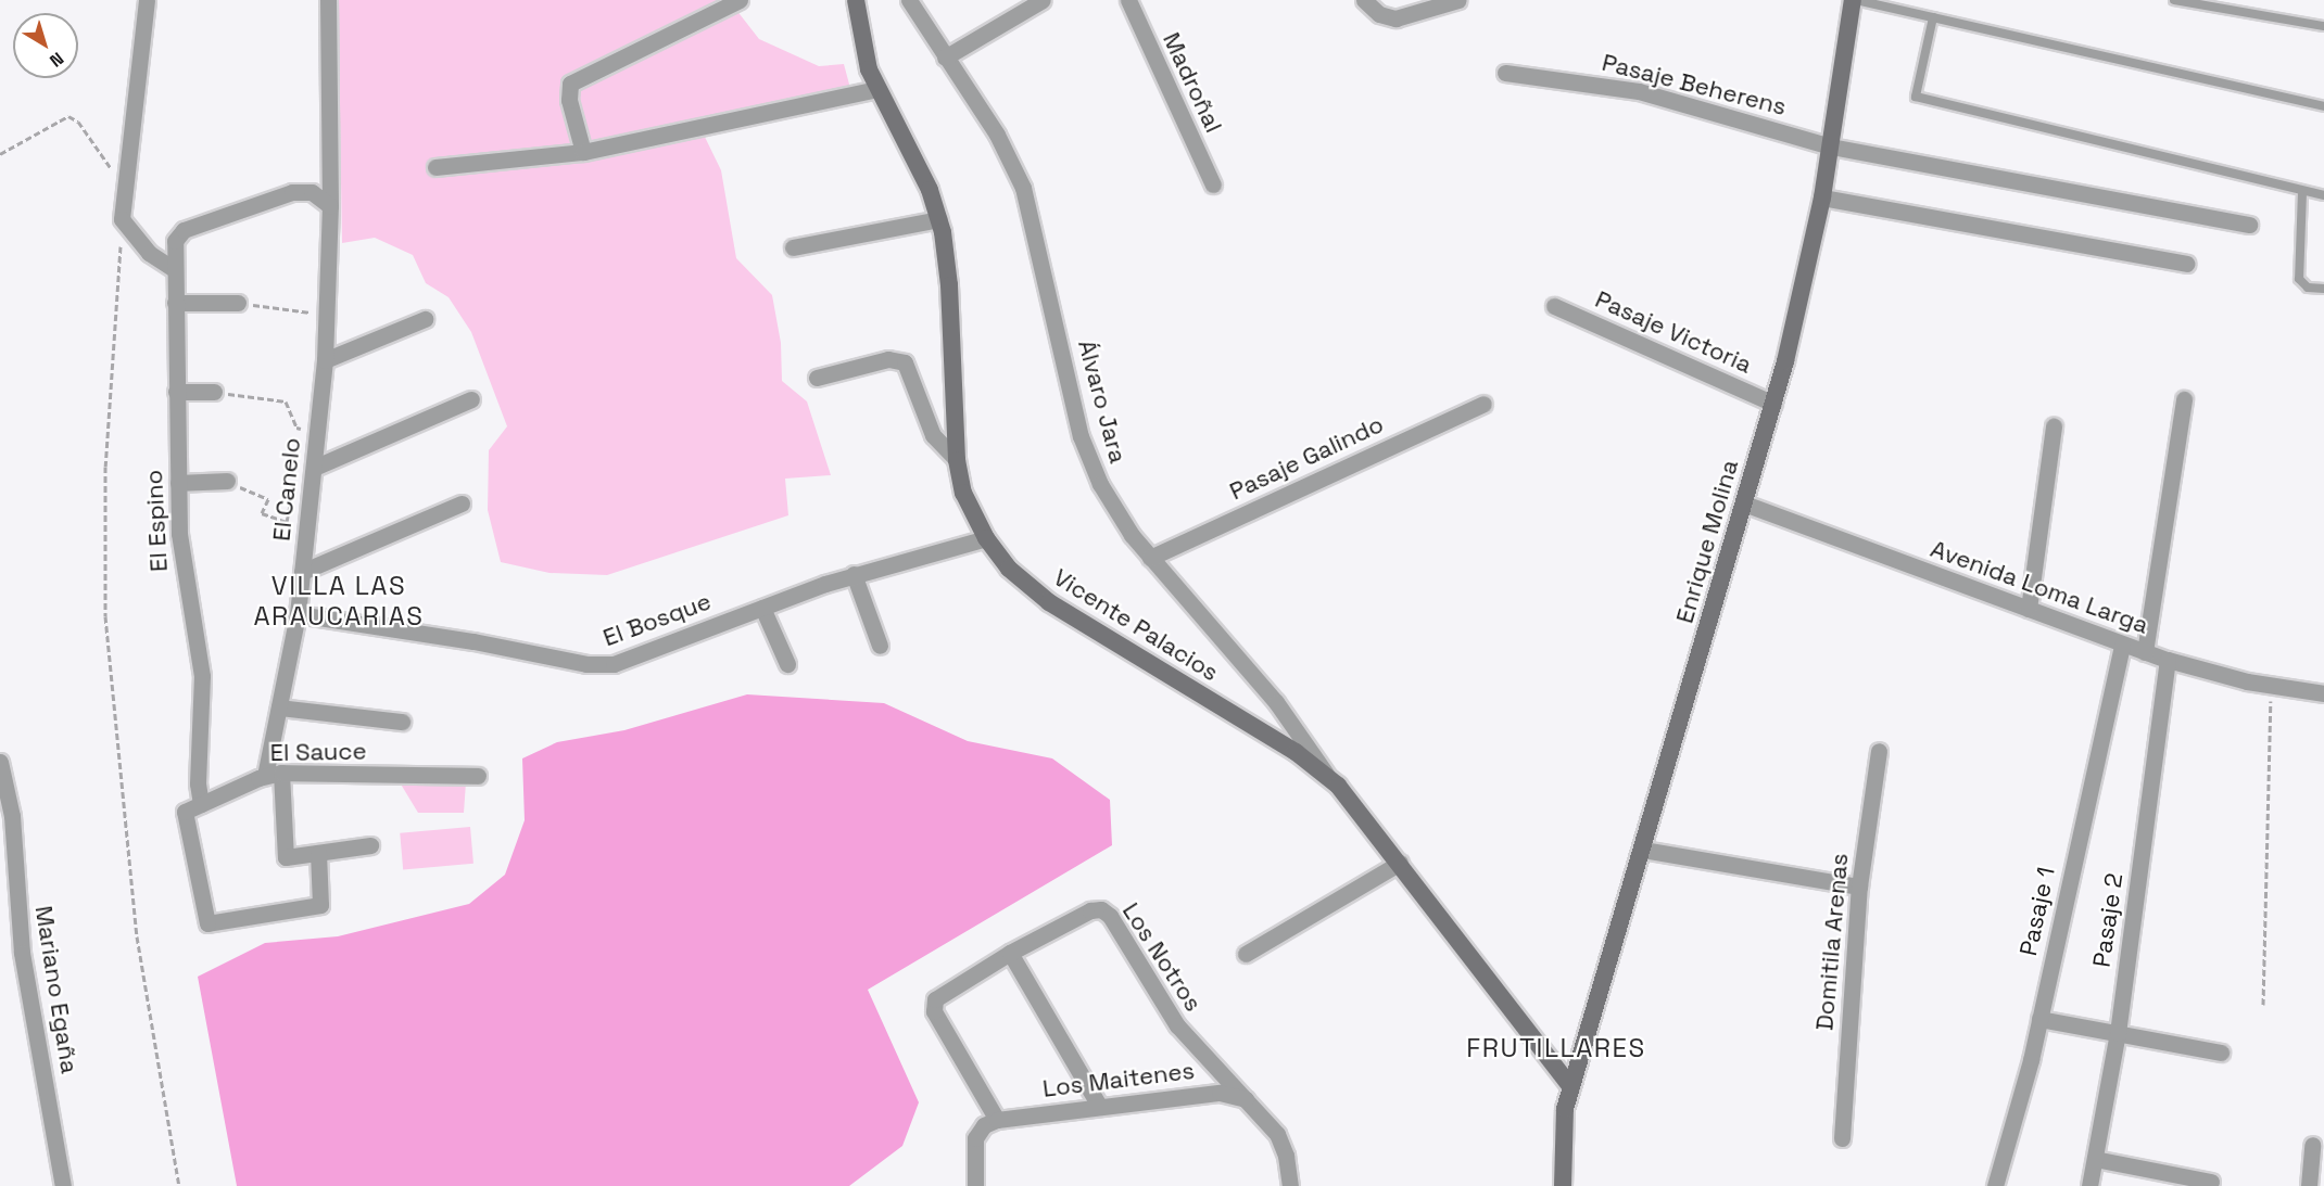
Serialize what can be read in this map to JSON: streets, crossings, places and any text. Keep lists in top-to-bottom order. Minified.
{"streets":{"main road":["Enrique Molina","Vicente Palacios"],"street":["Madroñal","Pasaje Beherens","Pasaje Victoria","Álvaro Jara","Pasaje Galindo","El Canelo","El Espino","Avenida Loma Larga","El Bosque","El Sauce","Pasaje 1","Pasaje 2","Domitila Arenas","Los Notros","Mariano Egaña","Los Maitenes"]},"crossings":[["Pasaje Beherens","Enrique Molina"],["Pasaje Victoria","Enrique Molina"],["Álvaro Jara","Pasaje Galindo"],["Álvaro Jara","Vicente Palacios"],["El Canelo","El Espino"],["El Canelo","El Bosque"],["El Canelo","El Sauce"],["El Espino","El Sauce"],["Enrique Molina","Avenida Loma Larga"],["Enrique Molina","Vicente Palacios"],["Avenida Loma Larga","Pasaje 1"],["Avenida Loma Larga","Pasaje 2"],["El Bosque","Vicente Palacios"],["Los Notros","Los Maitenes"]],"districts":["VILLA LAS ARAUCARIAS","FRUTILLARES"],"north":"bottom right"}
